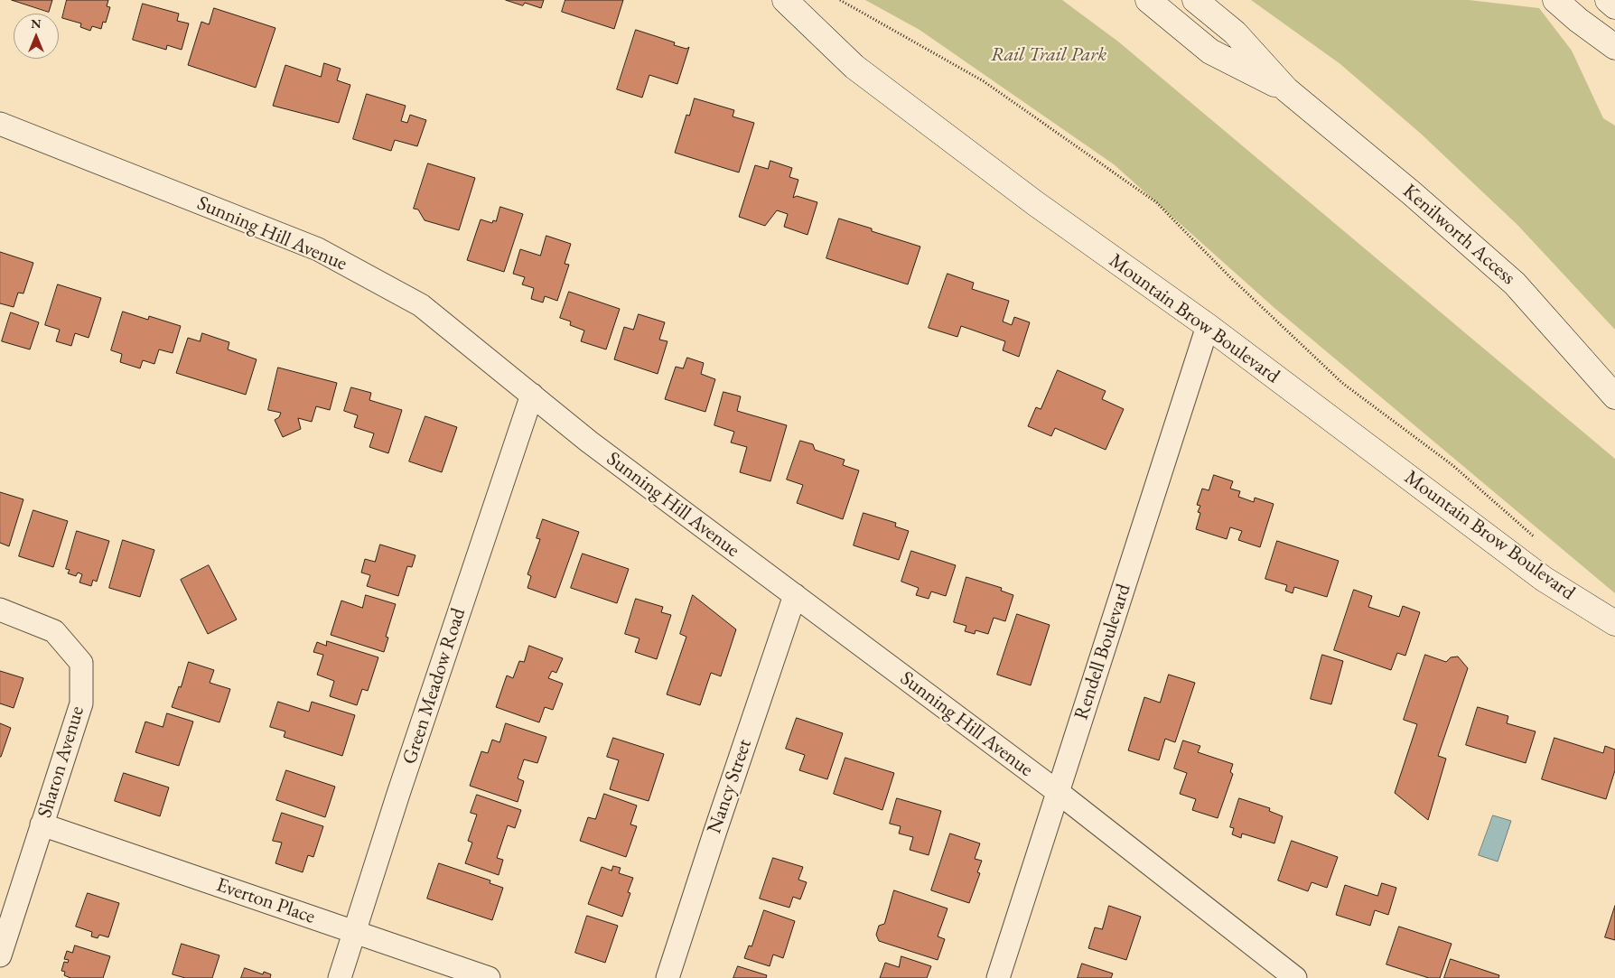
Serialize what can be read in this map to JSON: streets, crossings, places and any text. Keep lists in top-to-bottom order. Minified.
{"streets":{"main road":["Kenilworth Access","Mountain Brow Boulevard"],"street":["Sunning Hill Avenue","Rendell Boulevard","Green Meadow Road","Sharon Avenue","Nancy Street","Everton Place"]},"crossings":[["Sunning Hill Avenue","Rendell Boulevard"],["Sunning Hill Avenue","Green Meadow Road"],["Sunning Hill Avenue","Nancy Street"],["Mountain Brow Boulevard","Rendell Boulevard"],["Green Meadow Road","Everton Place"],["Sharon Avenue","Everton Place"]],"parks":["Rail Trail Park"],"north":"top"}
